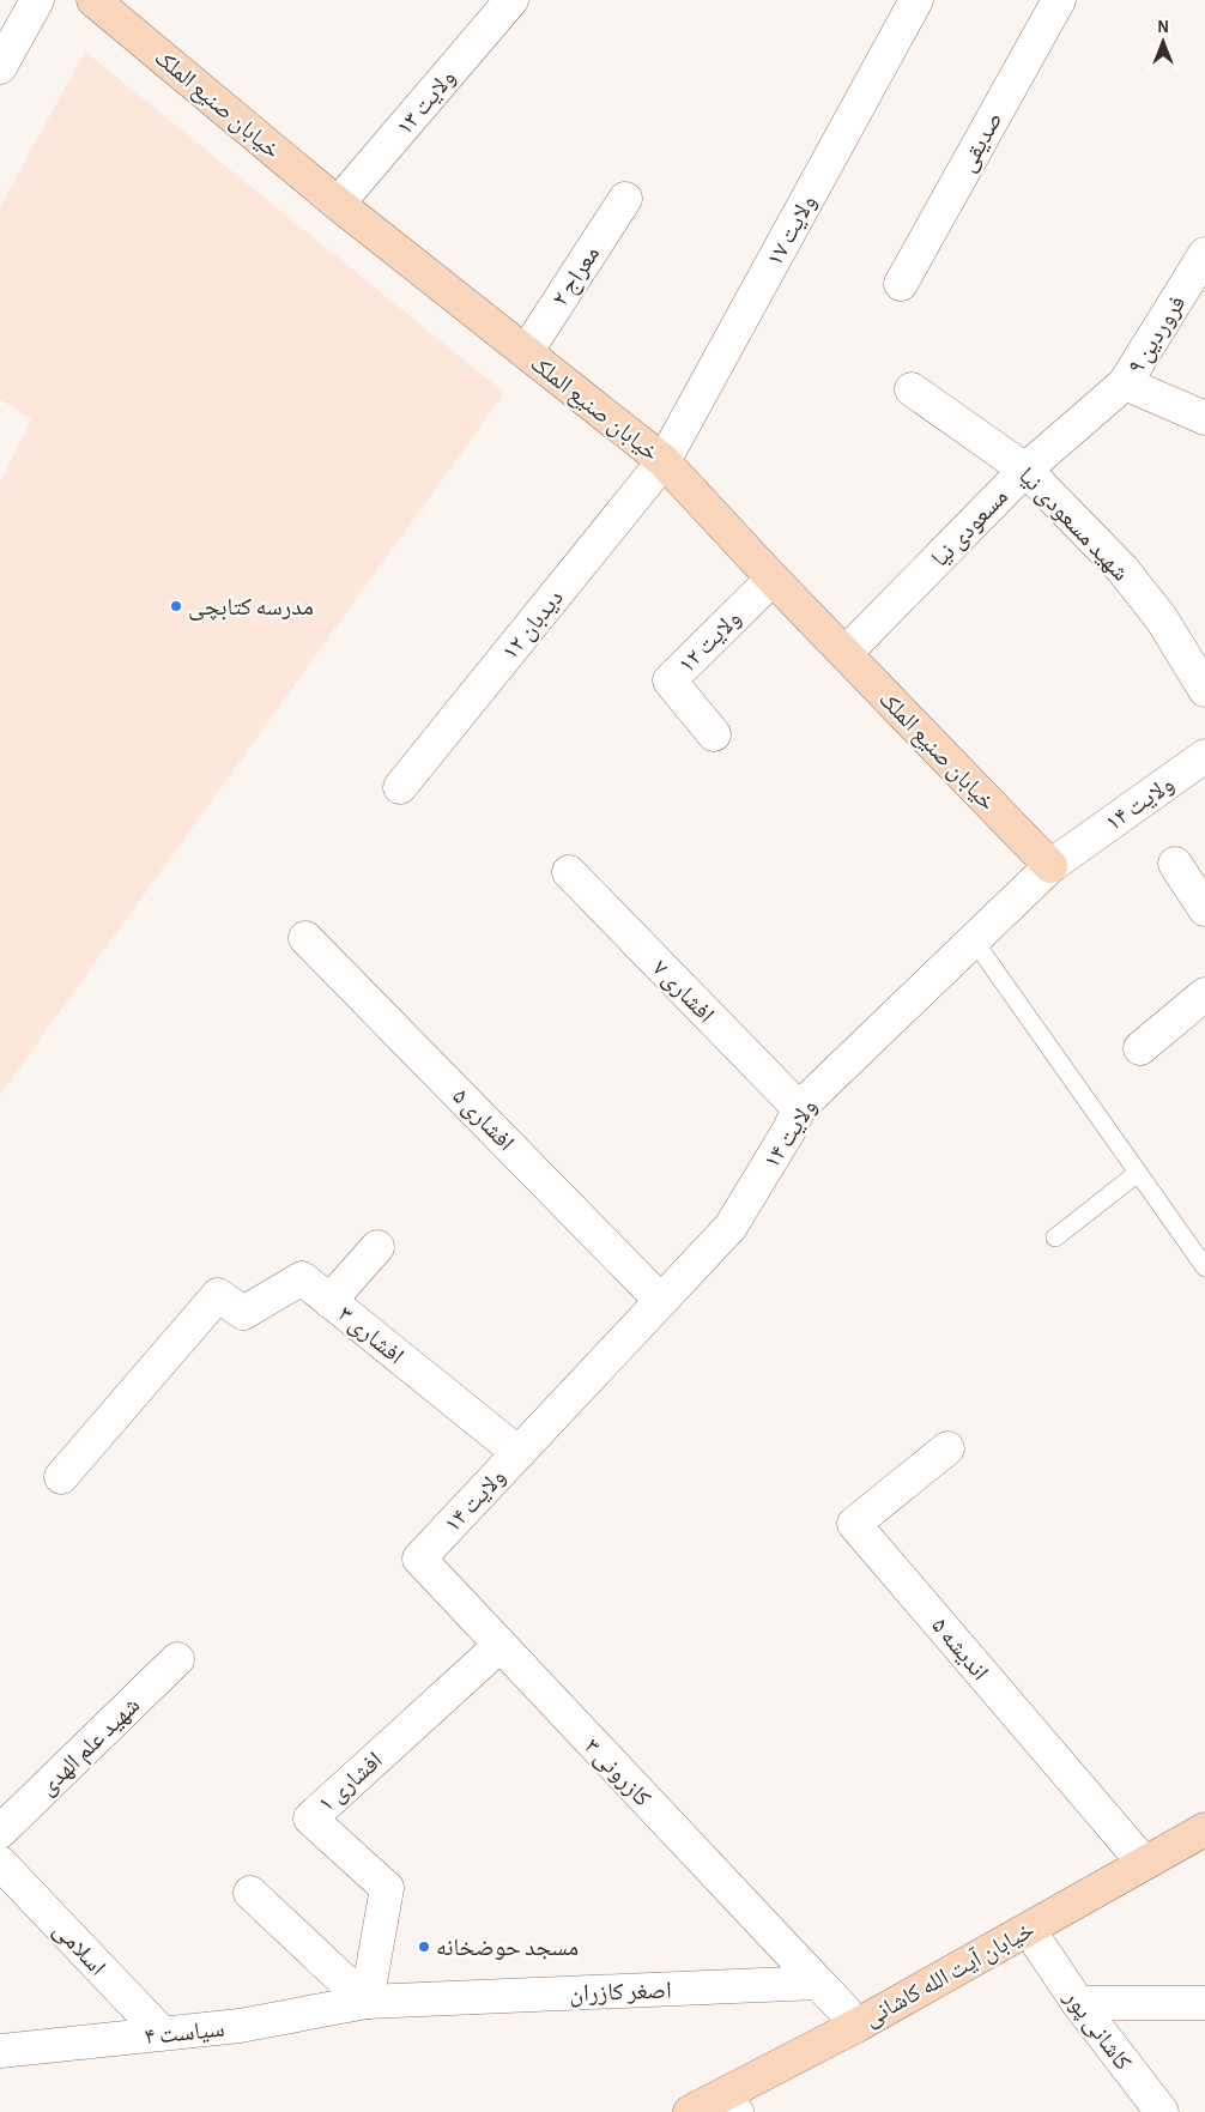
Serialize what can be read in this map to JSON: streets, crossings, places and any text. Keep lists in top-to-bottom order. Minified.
{"streets":{"street":["ولایت ۱۳","خیابان صنیع الملک","صدیقی","ولایت ۱۷","معراج ۲","فروردین ۹","شهید مسعودی نیا","مسعودی نیا","دیدبان ۱۲","ولایت ۱۲","ولایت ۱۴","افشاری ۷","افشاری ۵","افشاری ۳","اندیشه ۵","شهید علم الهدی","کازرونی ۳","افشاری ۱","اسلامی","خیابان آیت الله کاشانی","اصغر کازران","کاشانی پور","سیاست ۴"]},"crossings":[["ولایت ۱۳","خیابان صنیع الملک"],["خیابان صنیع الملک","ولایت ۱۷"],["خیابان صنیع الملک","معراج ۲"],["خیابان صنیع الملک","مسعودی نیا"],["خیابان صنیع الملک","دیدبان ۱۲"],["خیابان صنیع الملک","ولایت ۱۲"],["خیابان صنیع الملک","ولایت ۱۴"],["ولایت ۱۷","دیدبان ۱۲"],["فروردین ۹","مسعودی نیا"],["شهید مسعودی نیا","مسعودی نیا"],["ولایت ۱۴","افشاری ۷"],["ولایت ۱۴","افشاری ۵"],["ولایت ۱۴","افشاری ۳"],["ولایت ۱۴","کازرونی ۳"],["اندیشه ۵","خیابان آیت الله کاشانی"],["کازرونی ۳","افشاری ۱"],["کازرونی ۳","اصغر کازران"],["افشاری ۱","اصغر کازران"],["افشاری ۱","سیاست ۴"],["اسلامی","سیاست ۴"],["خیابان آیت الله کاشانی","کاشانی پور"],["اصغر کازران","سیاست ۴"]],"places":["مدرسه کتابچی","مسجد حوضخانه"],"north":"top"}
